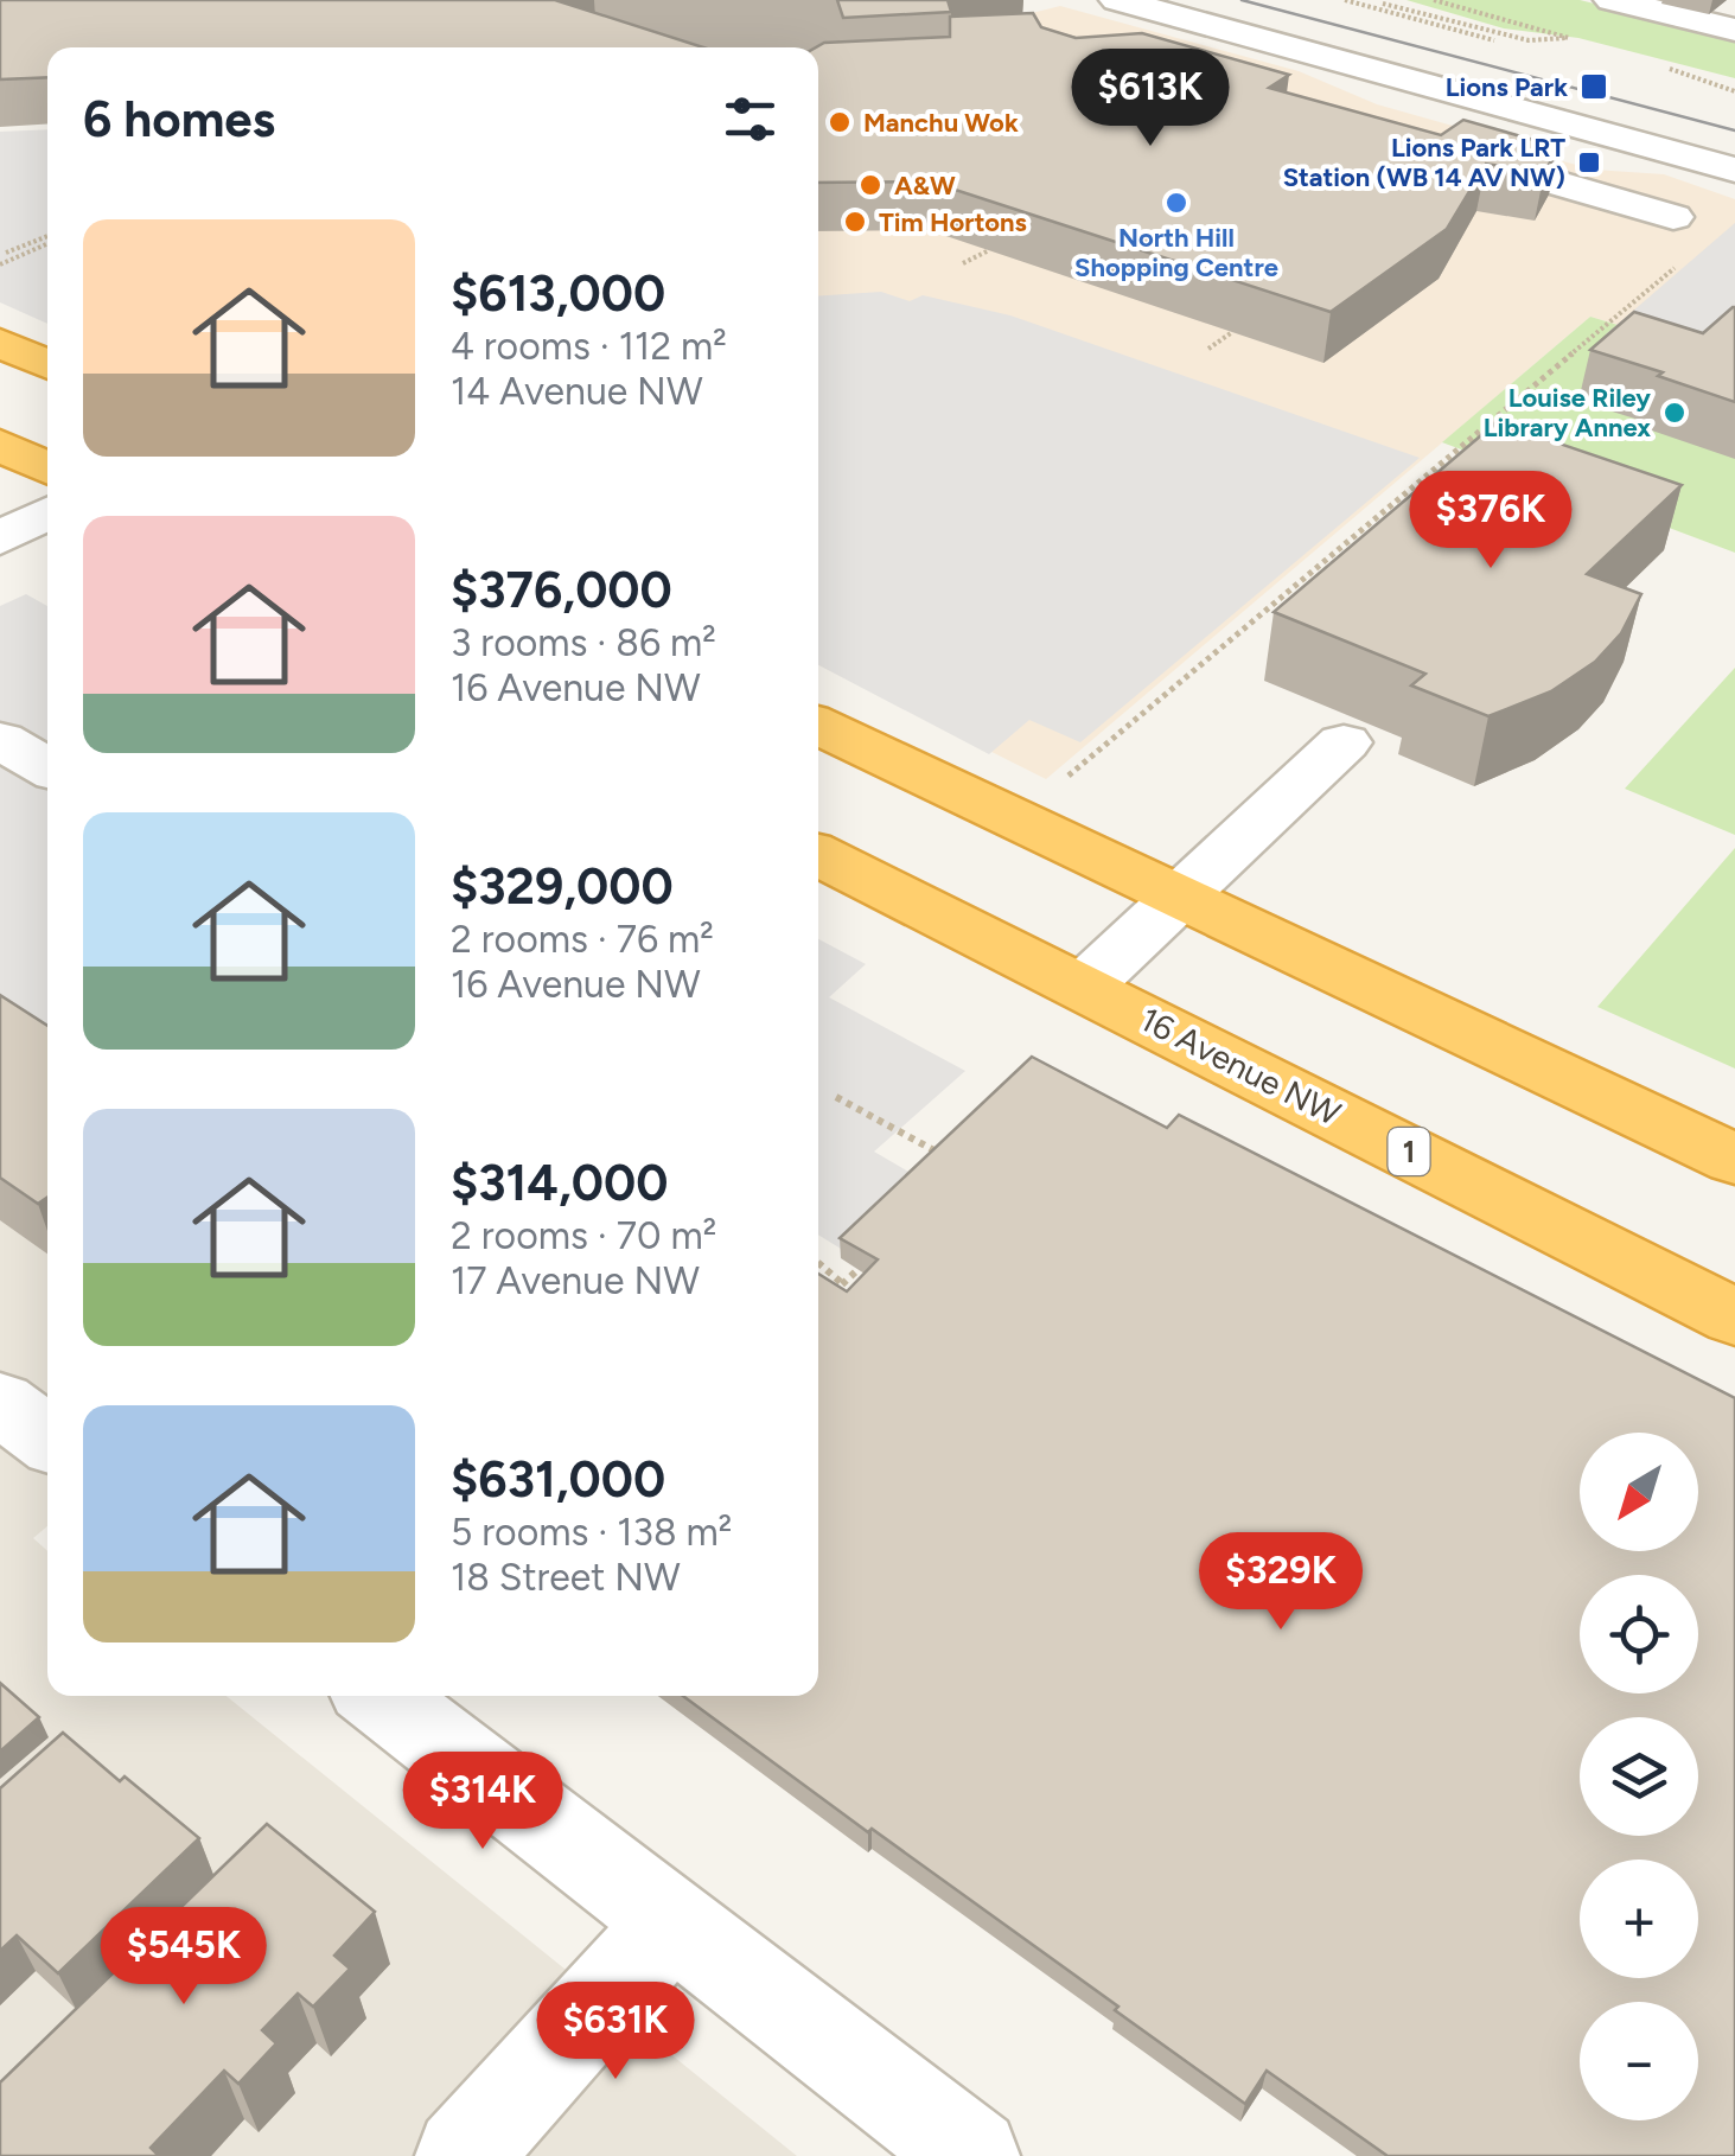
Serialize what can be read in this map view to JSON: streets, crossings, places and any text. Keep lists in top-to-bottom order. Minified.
{"streets":{"highway":["16 Avenue NW","1"]},"places":{"transit":["Lions Park","Lions Park LRT Station (WB 14 AV NW)"],"other":["Manchu Wok","A&W","North Hill Shopping Centre","Tim Hortons","Louise Riley Library Annex"]},"north":"bottom left","page":{"heading":"6 homes","price":["$613K","$376K","$329K","$314K","$545K","$631K"],"list":[{"name":"$613,000","note":"4 rooms · 112 m² · 14 Avenue NW"},{"name":"$376,000","note":"3 rooms · 86 m² · 16 Avenue NW"},{"name":"$329,000","note":"2 rooms · 76 m² · 16 Avenue NW"},{"name":"$314,000","note":"2 rooms · 70 m² · 17 Avenue NW"},{"name":"$631,000","note":"5 rooms · 138 m² · 18 Street NW"}],"map_buttons":["+","−"]}}
